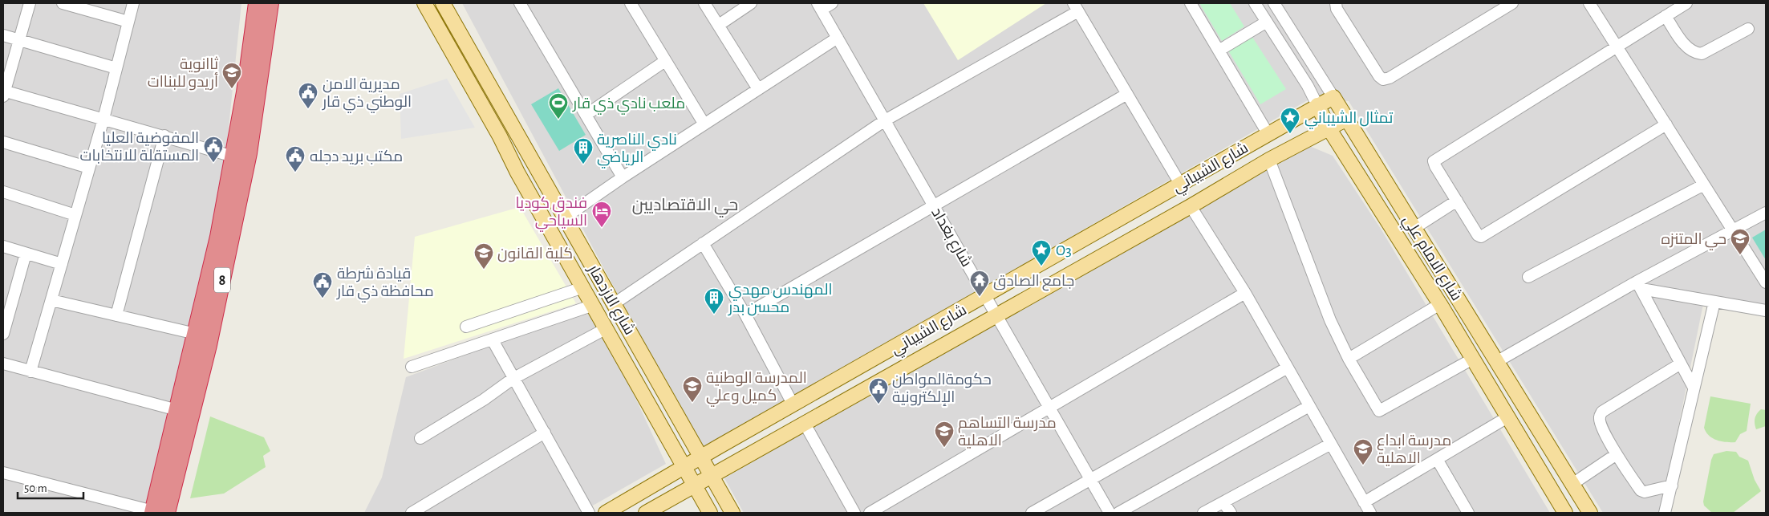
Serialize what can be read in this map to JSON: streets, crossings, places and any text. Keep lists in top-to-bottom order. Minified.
{"streets":{"highway":["8"],"main road":["شارع الشيباني","شارع الامام علي","شارع الازدهار"],"street":["شارع بغداد"]},"crossings":[["شارع الشيباني","شارع بغداد"],["شارع الشيباني","شارع الامام علي"],["شارع الشيباني","شارع الازدهار"]],"districts":["حي الاقتصاديين"],"places":{"school or university":["ثاانوية أريدو للبناات","حي المتنزه","كلية القانون","المدرسة الوطنية كميل وعلي","مدرسة التساهم الاهلية","مدرسة ابداع الاهلية"],"public building":["مديرية الامن الوطني ذي قار","المفوضية العليا المستقلة للانتخابات","مكتب بريد دجله","قيادة شرطة محافظة ذي قار","حكومةالمواطن الإلكترونية"],"sports":["ملعب نادي ذي قار"],"place":["تمثال الشيباني","O3"],"building":["نادي الناصرية الرياضي","المهندس مهدي محسن بدر"],"hotel":["فندق كوديا السياحي"],"temple":["جامع الصادق"]},"scale_bar":"50 m"}
